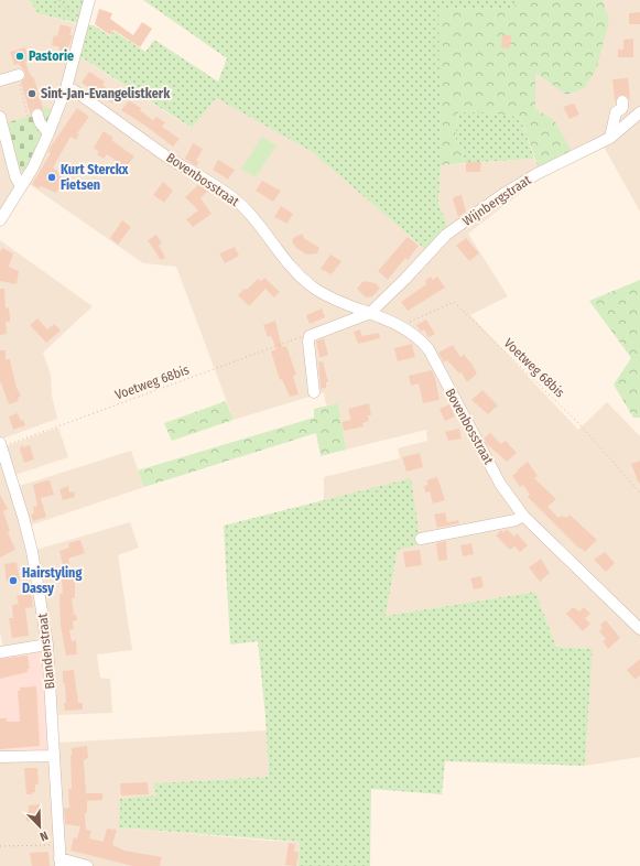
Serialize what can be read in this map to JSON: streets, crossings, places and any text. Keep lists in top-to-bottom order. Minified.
{"streets":{"street":["Bovenbosstraat","Wijnbergstraat","Blandenstraat"],"path":["Voetweg 68bis"]},"crossings":[["Bovenbosstraat","Wijnbergstraat"],["Bovenbosstraat","Voetweg 68bis"],["Voetweg 68bis","Blandenstraat"]],"places":["Pastorie","Sint-Jan-Evangelistkerk","Kurt Sterckx Fietsen","Hairstyling Dassy"],"north":"bottom right"}
